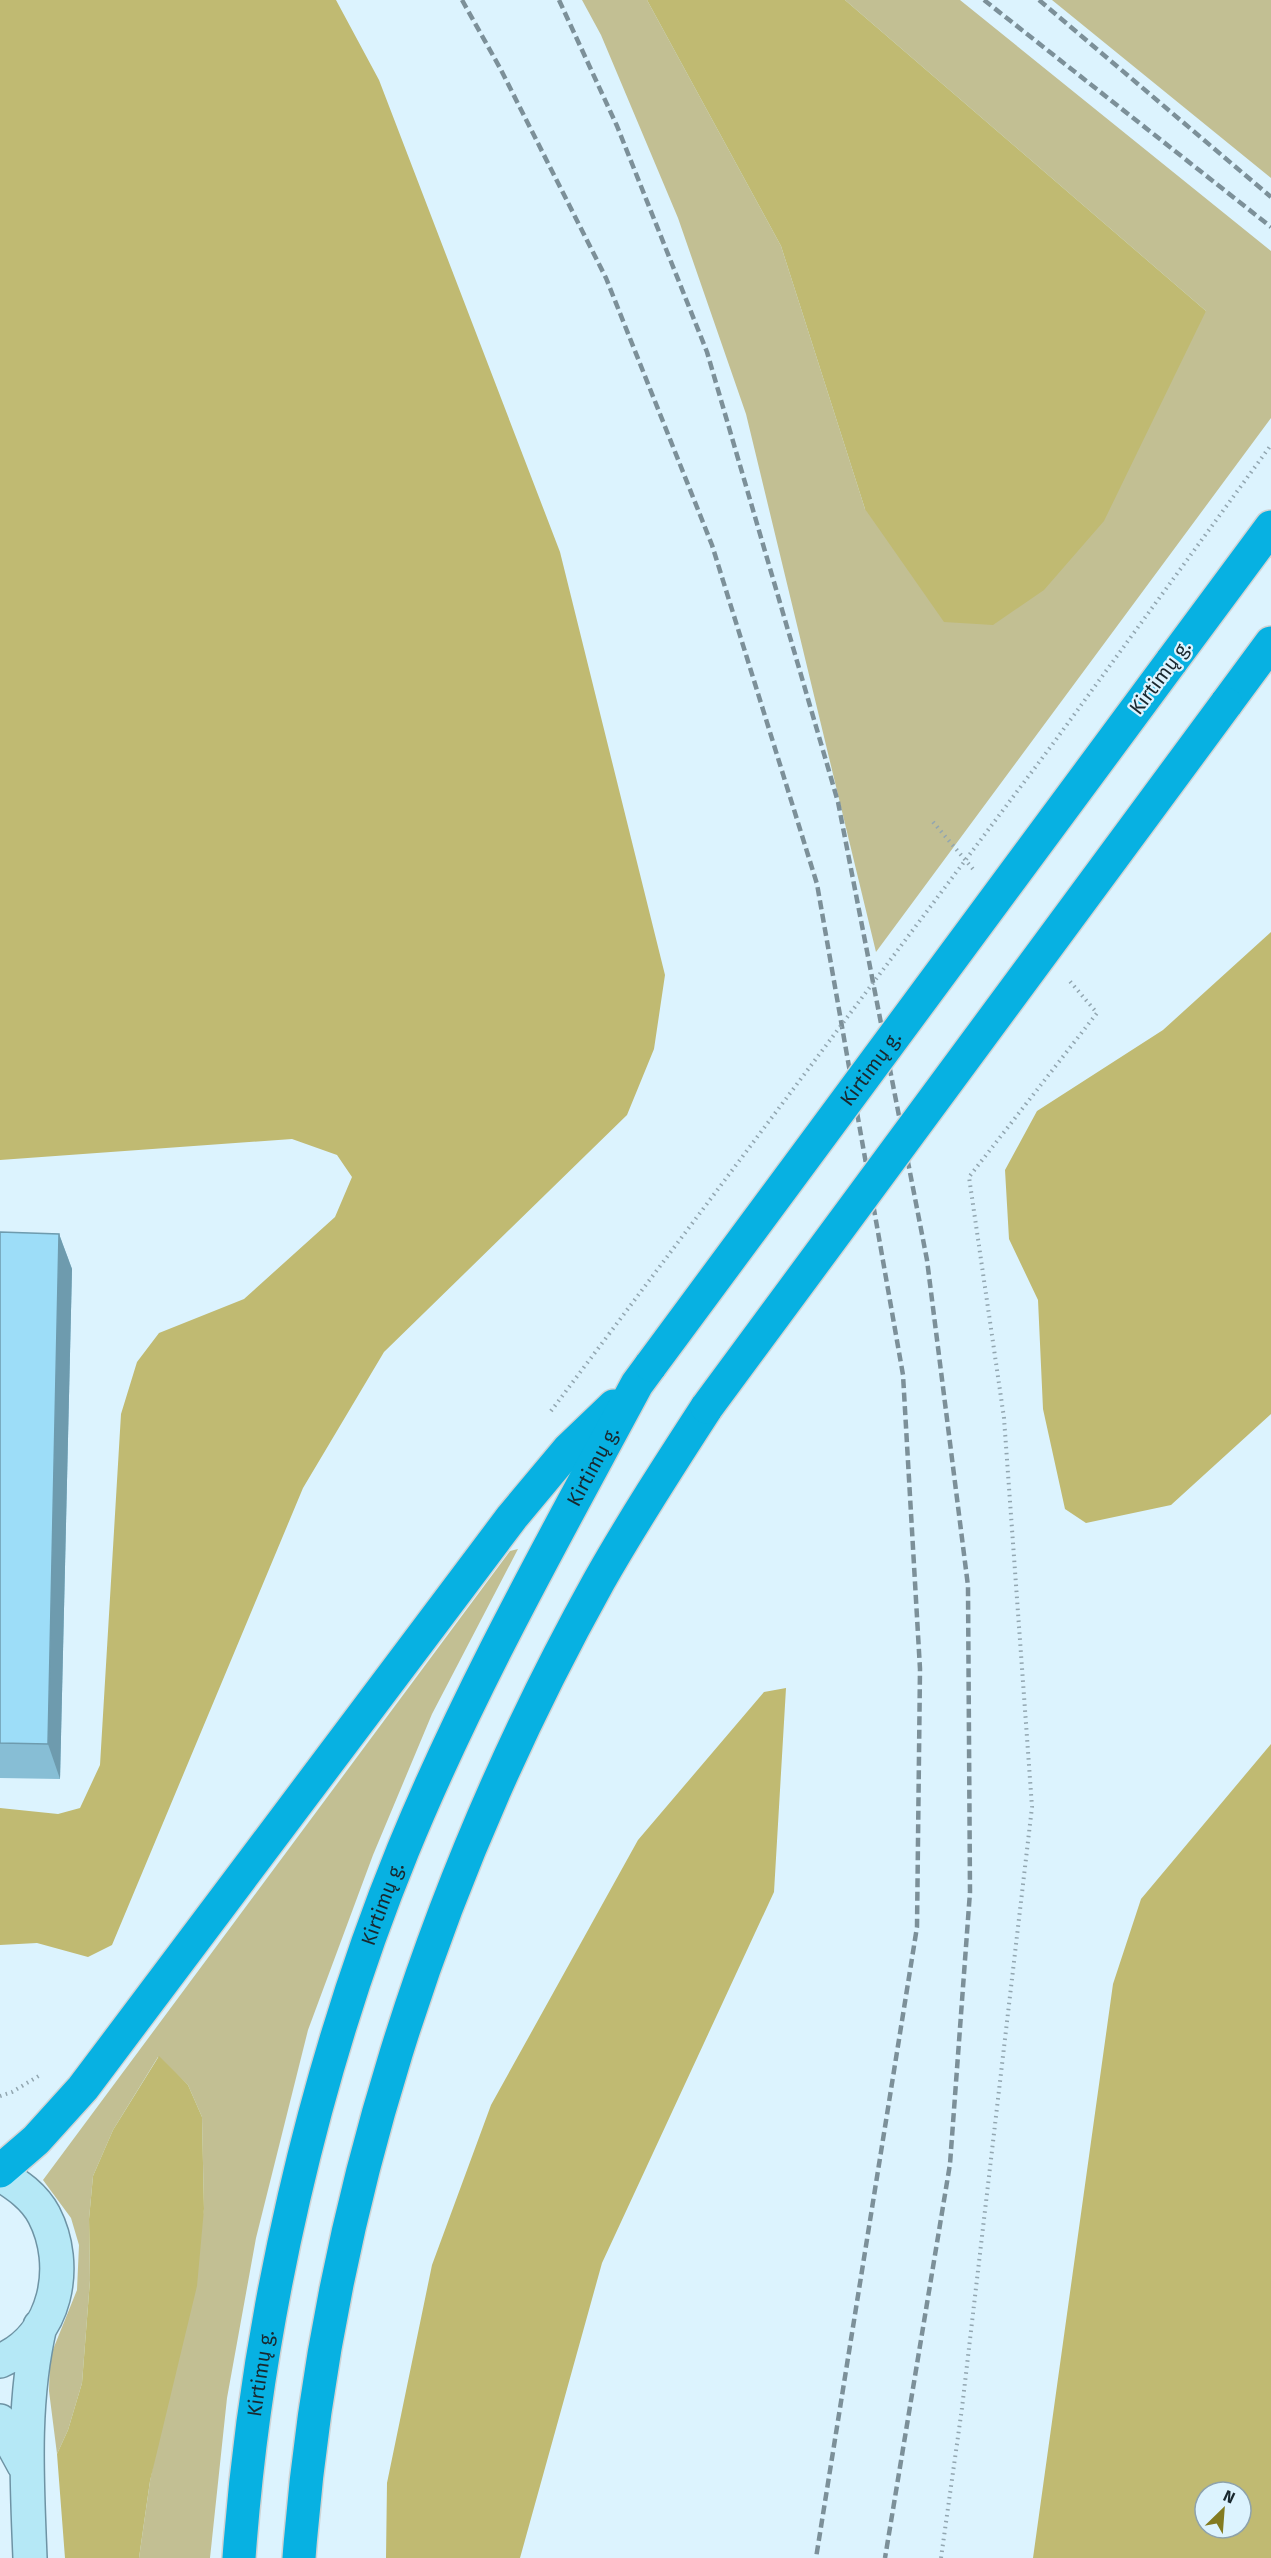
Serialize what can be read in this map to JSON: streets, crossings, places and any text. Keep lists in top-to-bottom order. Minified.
{"streets":{"highway":["Kirtimų g."]},"north":"top right"}
